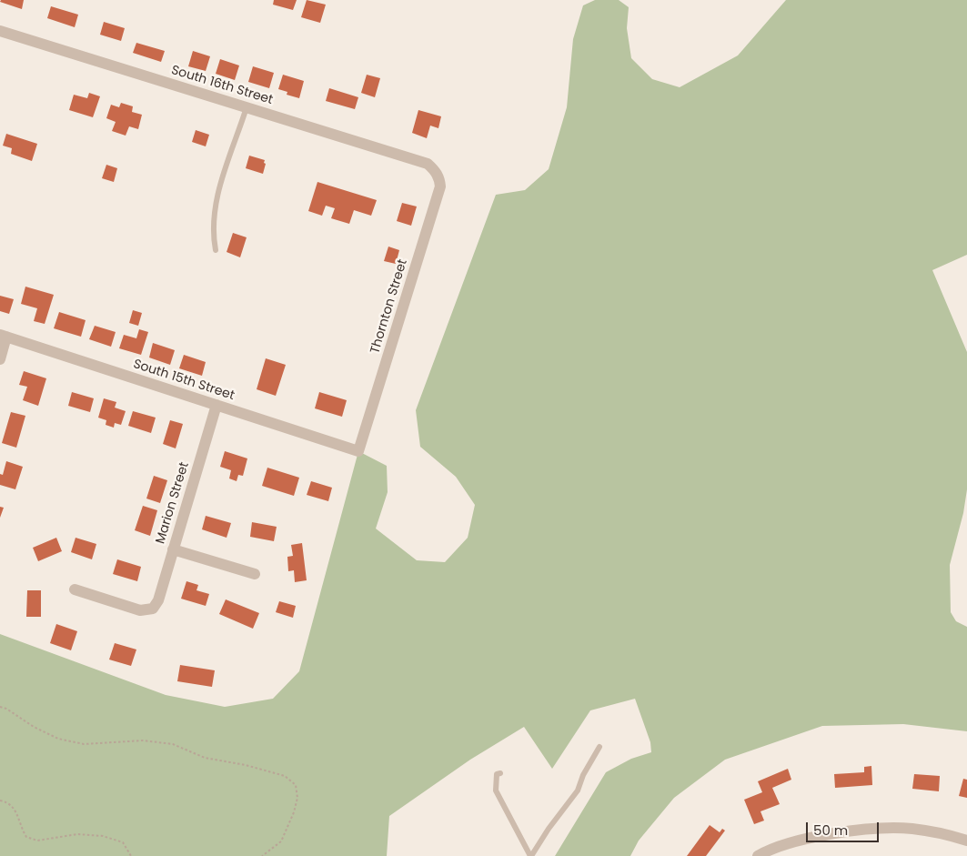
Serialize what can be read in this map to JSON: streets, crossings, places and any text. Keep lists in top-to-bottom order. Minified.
{"streets":{"street":["South 16th Street","Thornton Street","South 15th Street","Marion Street"]},"crossings":[["South 16th Street","Thornton Street"],["Thornton Street","South 15th Street"],["South 15th Street","Marion Street"]],"scale_bar":"50 m"}
